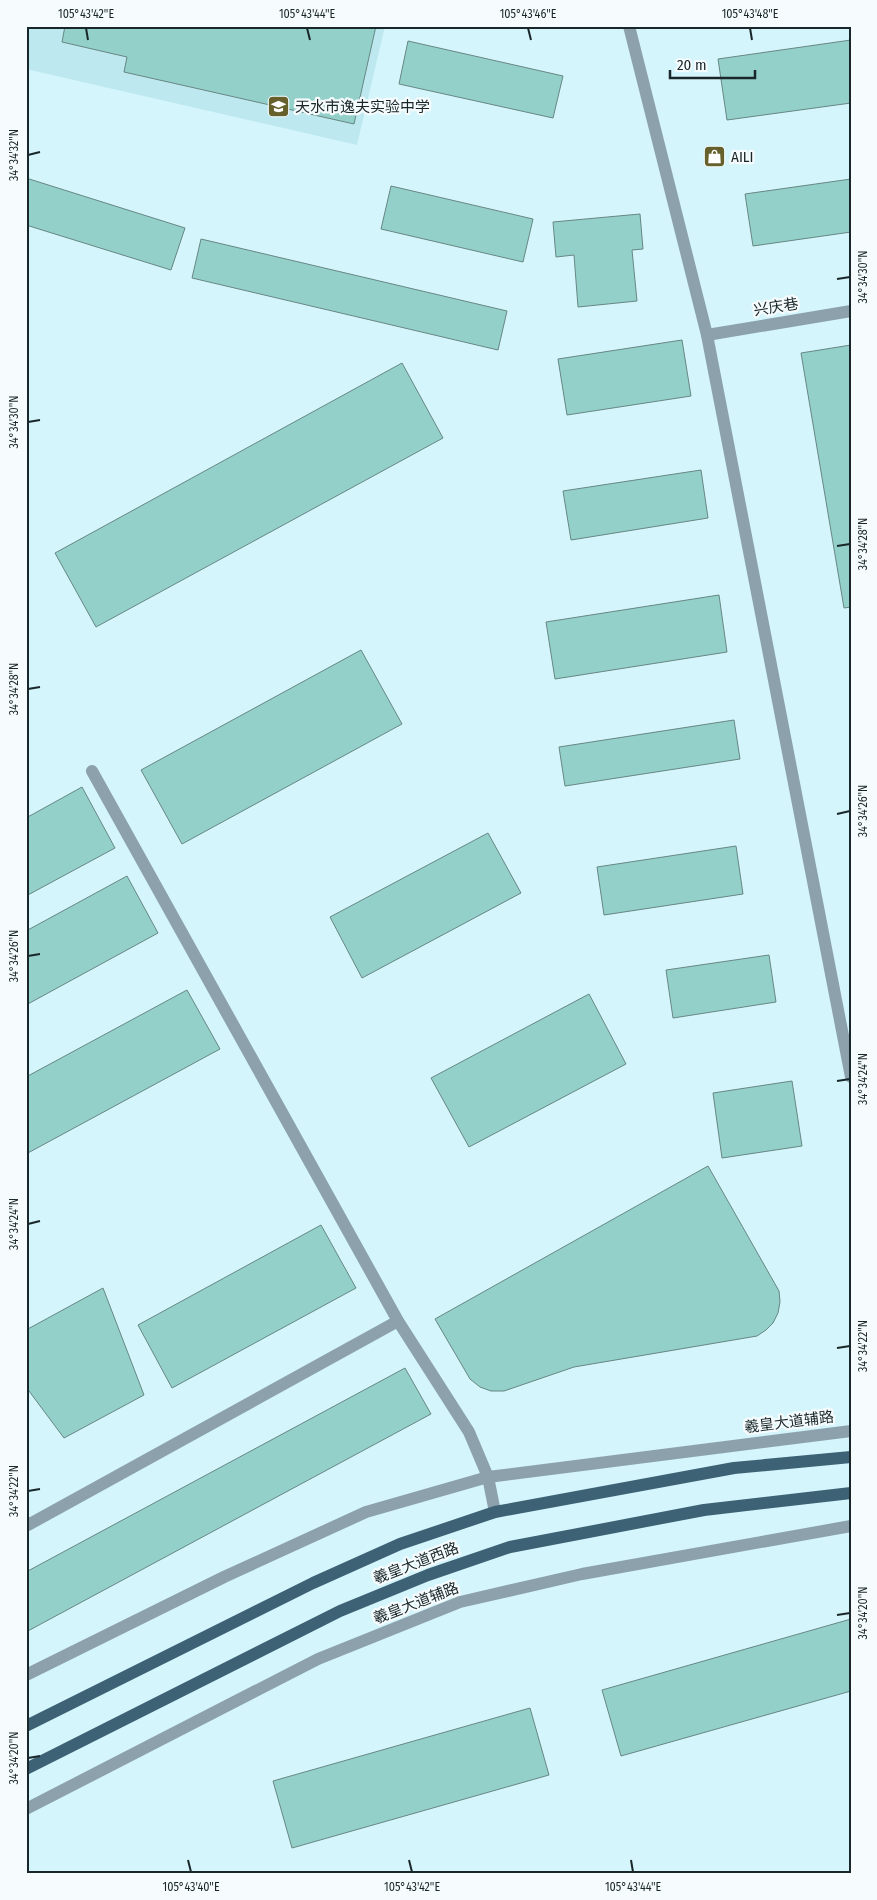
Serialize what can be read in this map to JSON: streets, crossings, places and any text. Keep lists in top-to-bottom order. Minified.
{"streets":{"main road":["羲皇大道西路"],"street":["兴庆巷","羲皇大道辅路"]},"places":{"school or university":["天水市逸夫实验中学"],"shop":["AILI"]},"scale_bar":"20 m","coordinates":["105°43'42\"E","105°43'44\"E","105°43'46\"E","105°43'48\"E","34°34'32\"N","34°34'30\"N","34°34'28\"N","34°34'26\"N","34°34'24\"N","34°34'22\"N","34°34'20\"N","105°43'40\"E"]}
